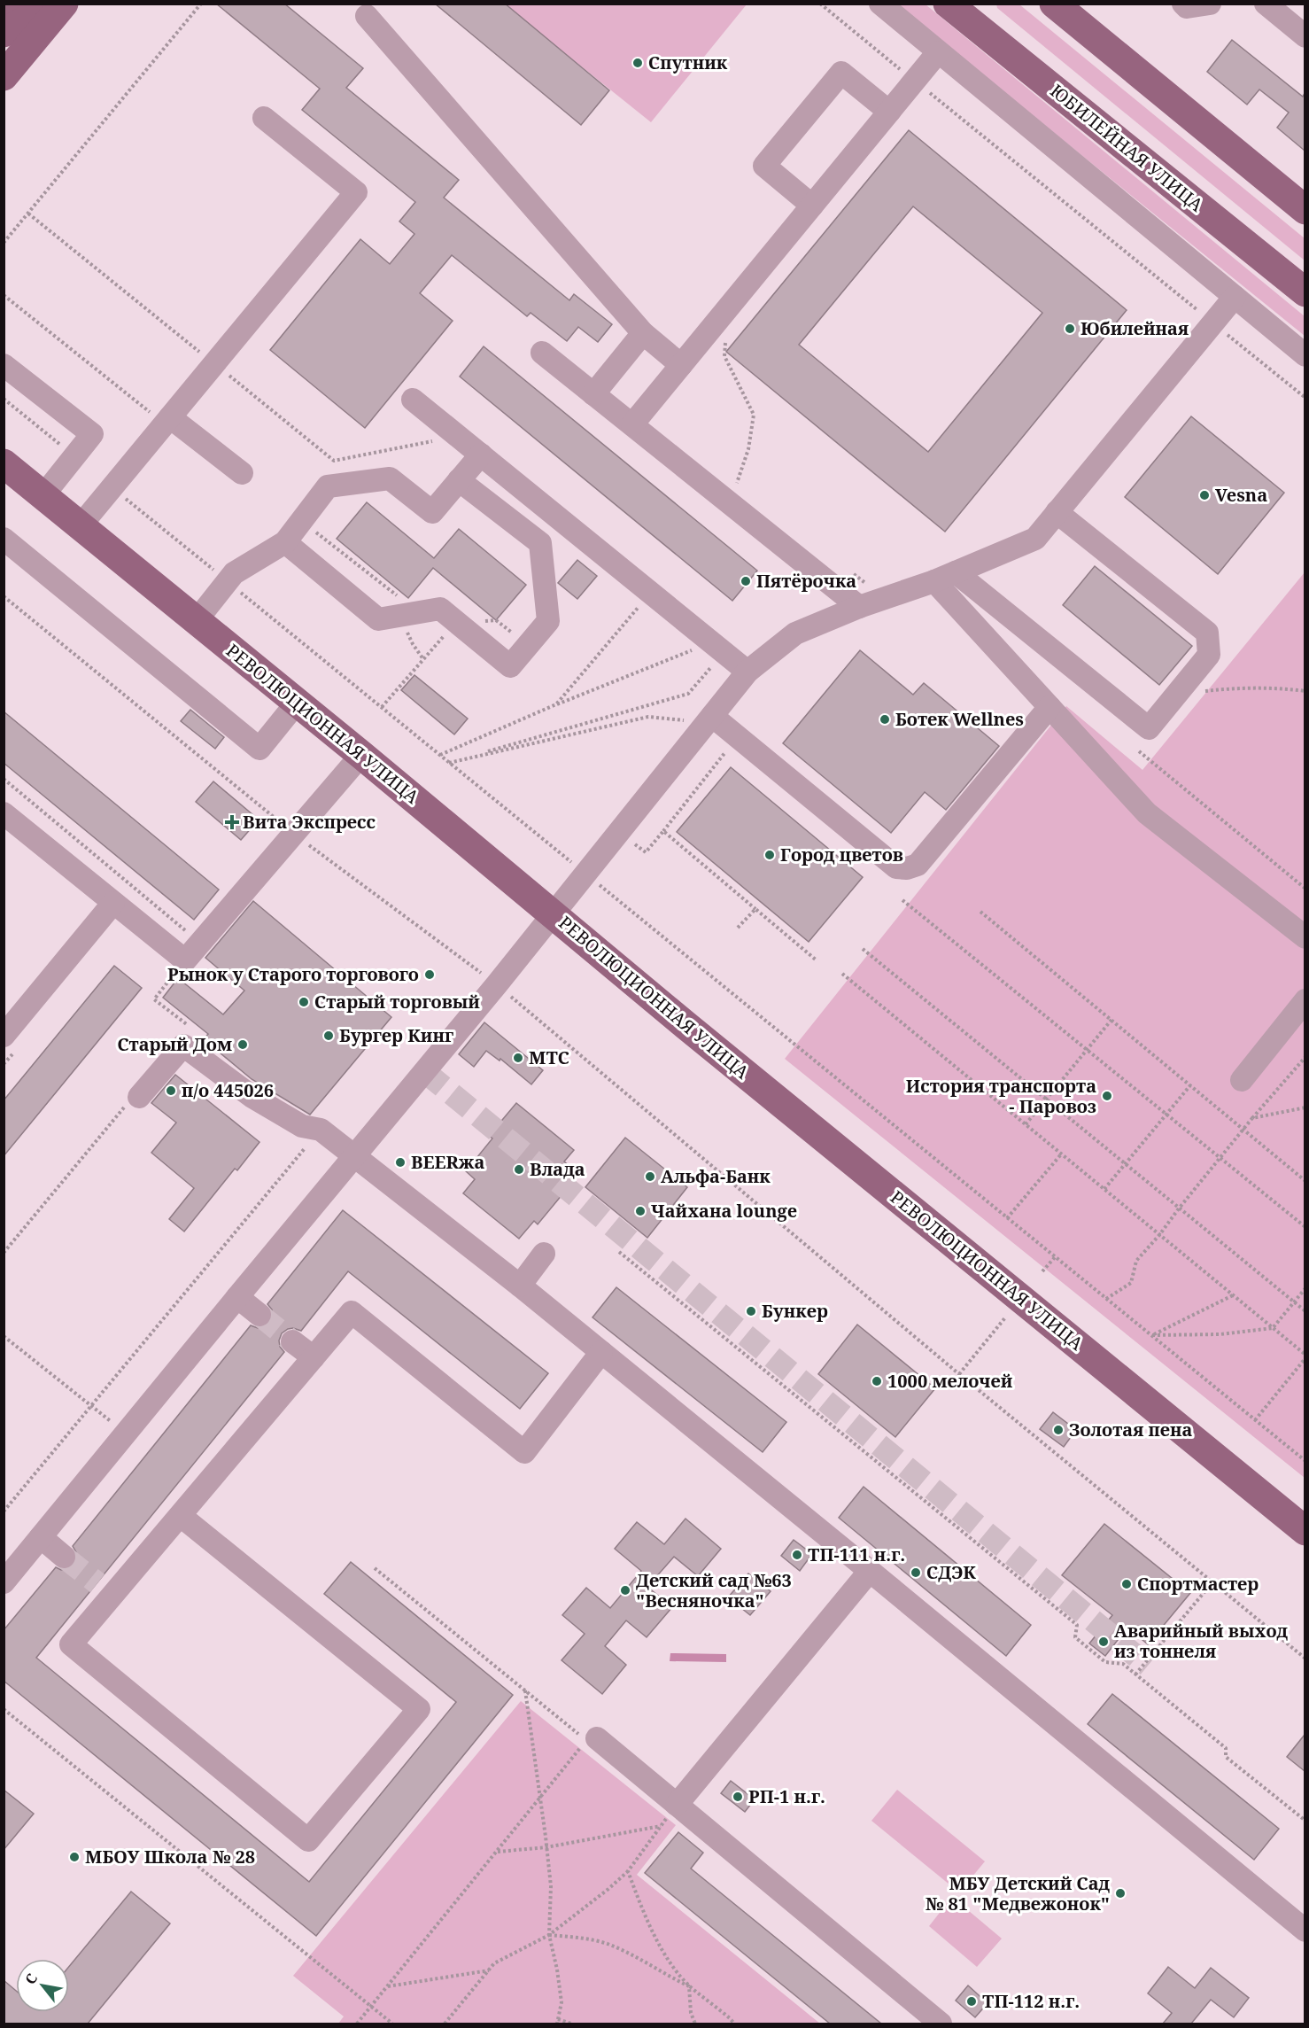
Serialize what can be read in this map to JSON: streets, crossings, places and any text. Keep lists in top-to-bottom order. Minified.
{"streets":{"main road":["ЮБИЛЕЙНАЯ УЛИЦА","РЕВОЛЮЦИОННАЯ УЛИЦА"]},"places":{"other":["Спутник","Юбилейная","Vesna","Пятёрочка","Ботек Wellnes","Город цветов","Рынок у Старого торгового","Старый торговый","Бургер Кинг","Старый Дом","МТС","п/о 445026","История транспорта - Паровоз","BEERжа","Влада","Альфа-Банк","Чайхана lounge","Бункер","1000 мелочей","Золотая пена","ТП-111 н.г.","СДЭК","Спортмастер","Детский сад №63 \"Весняночка\"","Аварийный выход из тоннеля","РП-1 н.г.","МБОУ Школа № 28","МБУ Детский Сад № 81 \"Медвежонок\"","ТП-112 н.г."],"health":["Вита Экспресс"]},"north":"top left"}
